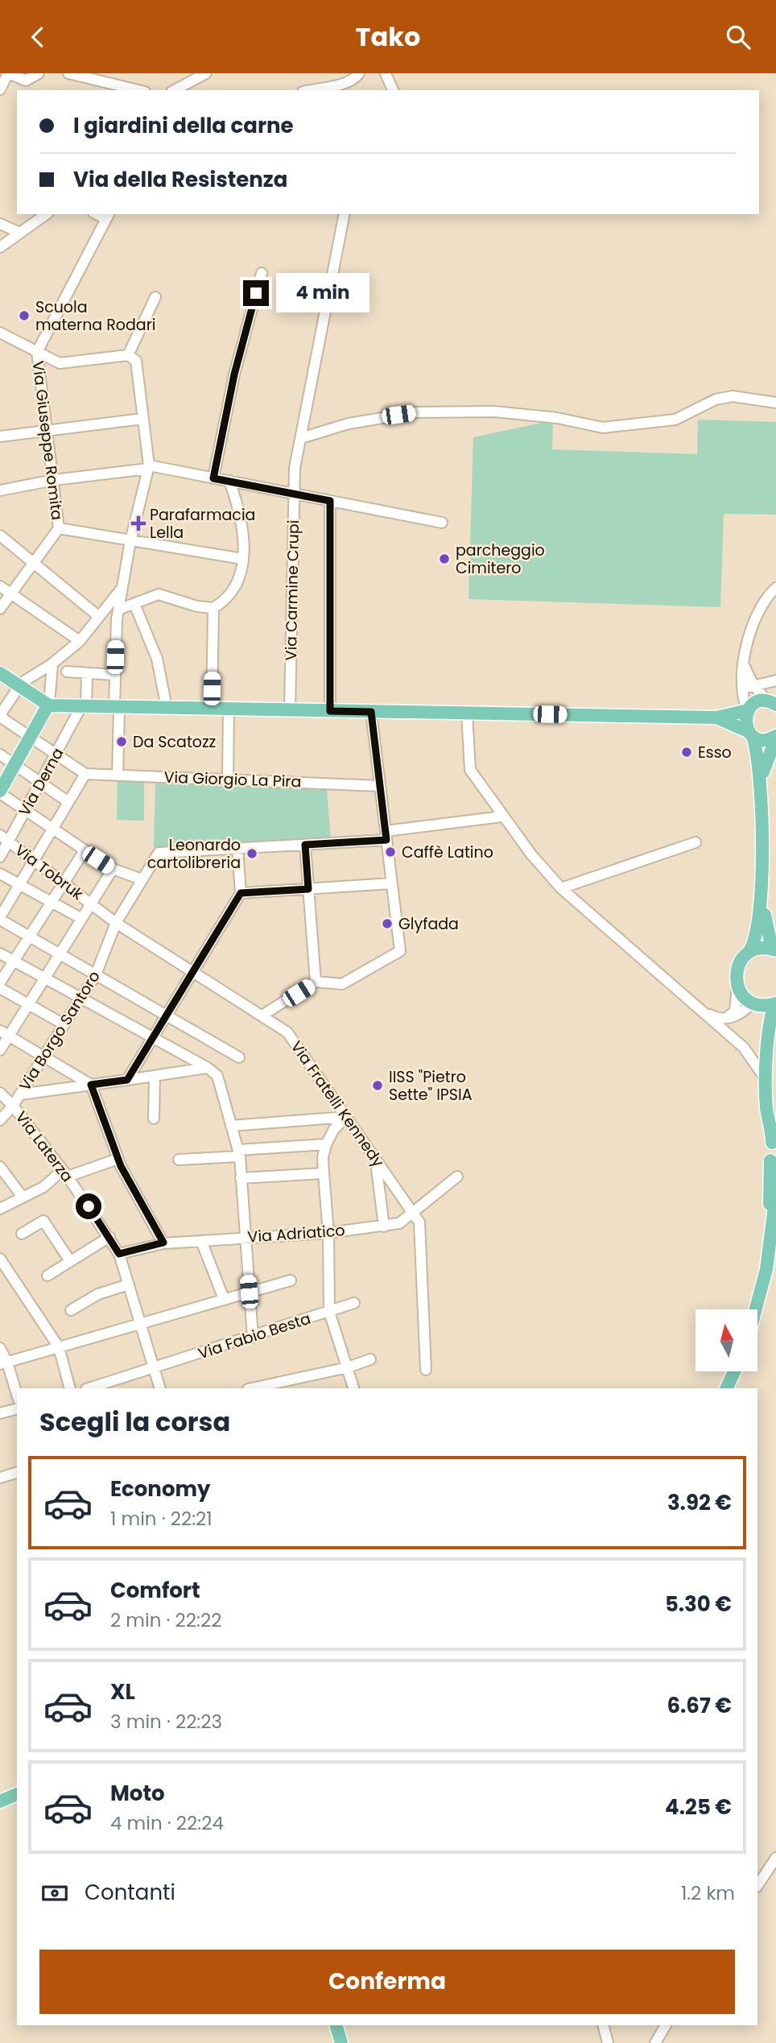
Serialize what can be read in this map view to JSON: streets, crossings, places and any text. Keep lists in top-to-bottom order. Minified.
{"streets":{"street":["Via Giuseppe Romita","Via Carmine Crupi","Via Giorgio La Pira","Via Derna","Via Tobruk","Via Borgo Santoro","Via Fratelli Kennedy","Via Laterza","Via Adriatico","Via Fabio Besta"]},"crossings":[["Via Derna","Via Tobruk"],["Via Tobruk","Via Borgo Santoro"],["Via Tobruk","Via Fratelli Kennedy"],["Via Borgo Santoro","Via Fratelli Kennedy"],["Via Borgo Santoro","Via Laterza"],["Via Fratelli Kennedy","Via Adriatico"],["Via Laterza","Via Adriatico"],["Via Laterza","Via Fabio Besta"]],"places":{"other":["Scuola materna Rodari","parcheggio Cimitero","Da Scatozz","Esso","Caffè Latino","Leonardo cartolibreria","Glyfada","IISS \"Pietro Sette\" IPSIA"],"health":["Parafarmacia Lella"]},"north":"top","page":{"header":"Tako","banner":["I giardini della carne","Via della Resistenza"],"bubble":"4 min","heading":"Scegli la corsa","list":[{"name":"Economy","note":"1 min · 22:21","value":"3.92 €"},{"name":"Comfort","note":"2 min · 22:22","value":"5.30 €"},{"name":"XL","note":"3 min · 22:23","value":"6.67 €"},{"name":"Moto","note":"4 min · 22:24","value":"4.25 €"}],"pay":["Contanti","1.2 km"],"buttons":"Conferma"}}
